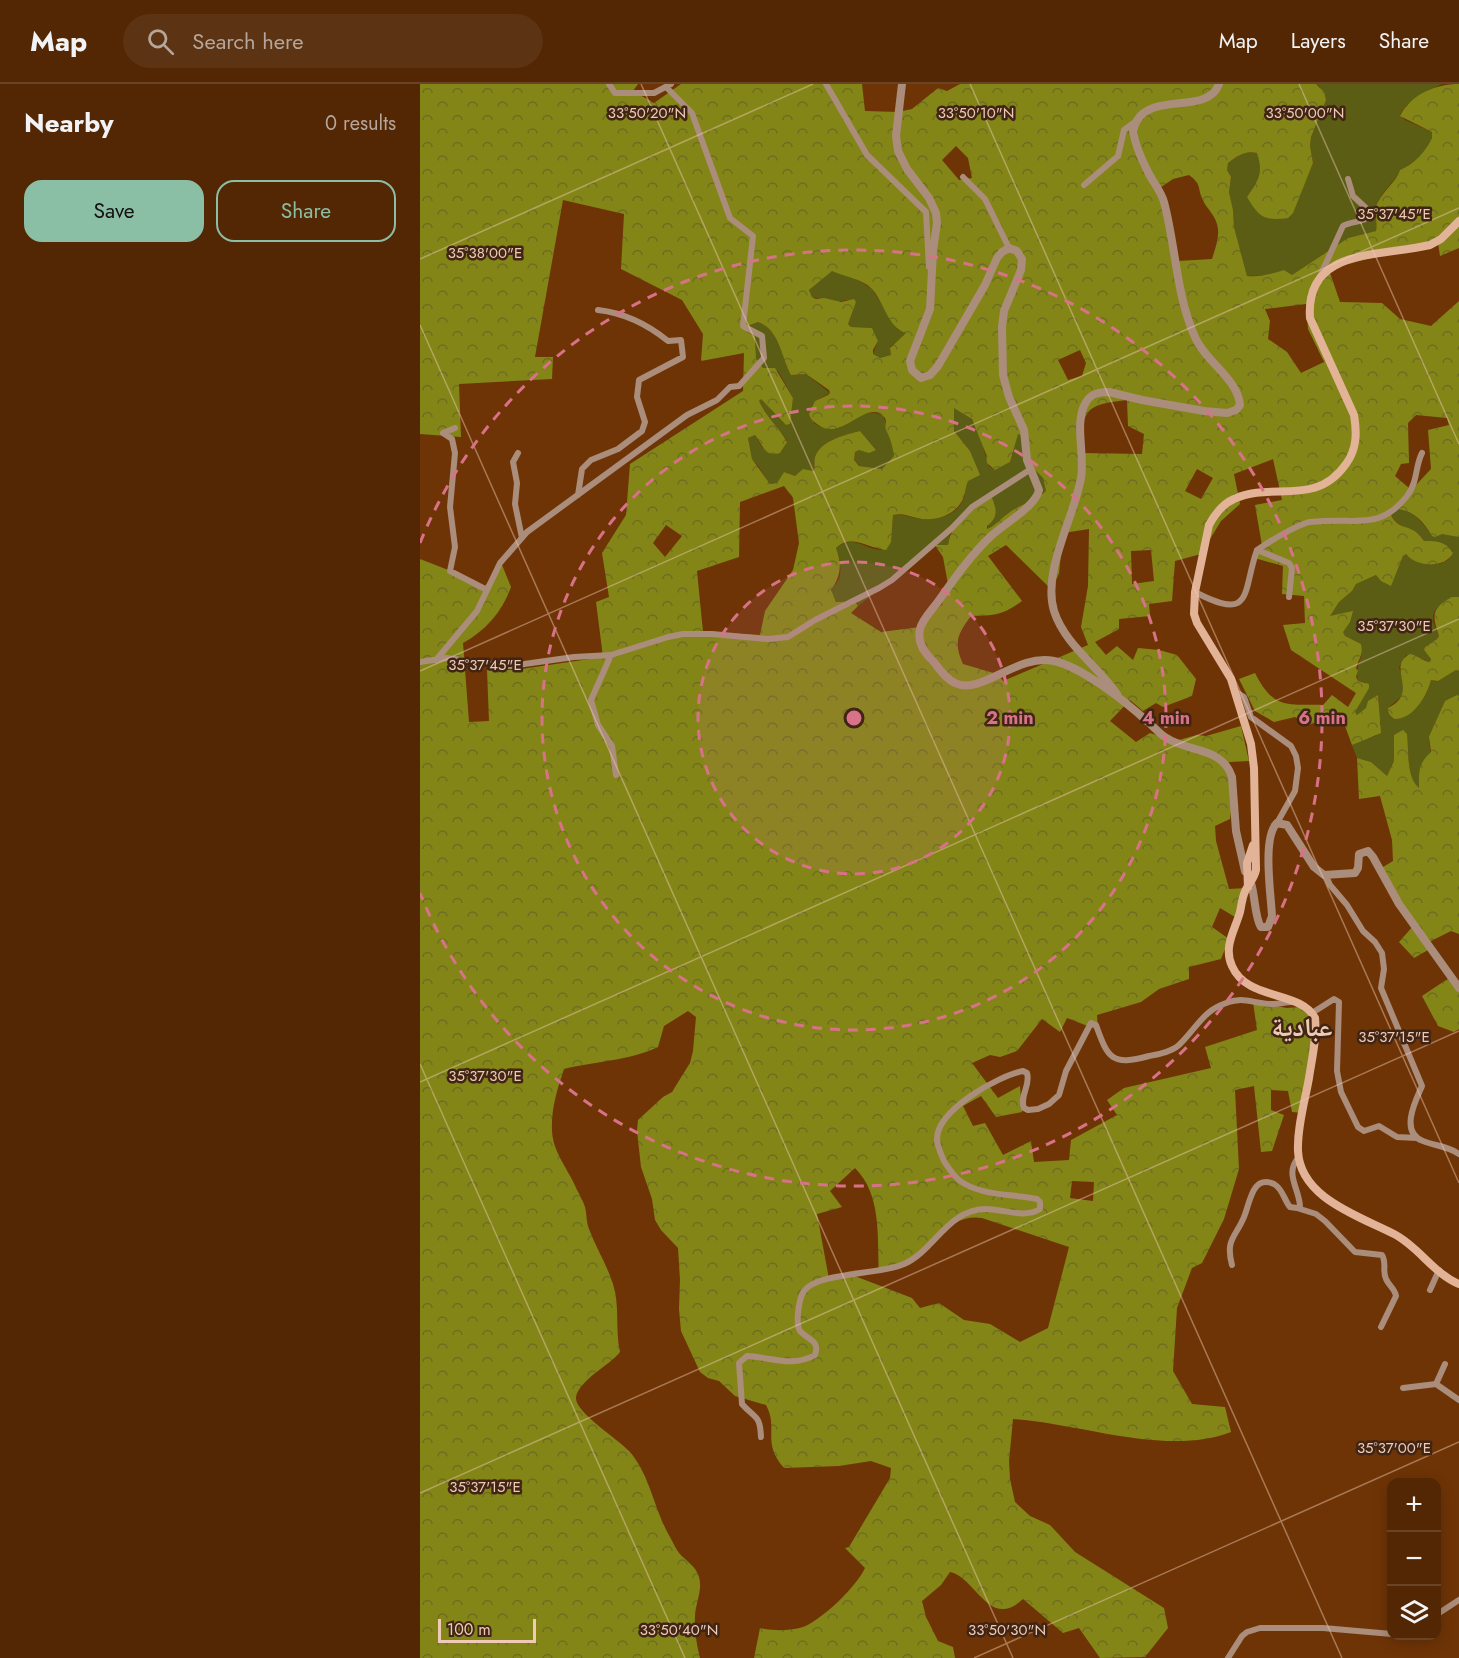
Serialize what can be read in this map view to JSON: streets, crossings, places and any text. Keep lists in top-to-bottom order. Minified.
{"districts":["عبادية"],"scale_bar":"100 m","page":{"header":"Map","search":"Search here","nav":["Map","Layers","Share"],"heading":["Nearby","0 results"],"buttons":["Save","Share"],"map_buttons":["+","−"],"scale":"100 m"},"coordinates":["33°50'00\"N","33°50'20\"N","33°50'10\"N","35°37'45\"E","35°38'00\"E","35°37'30\"E","35°37'15\"E","35°37'00\"E","33°50'40\"N","33°50'30\"N"],"rings":["2 min","4 min","6 min"]}
